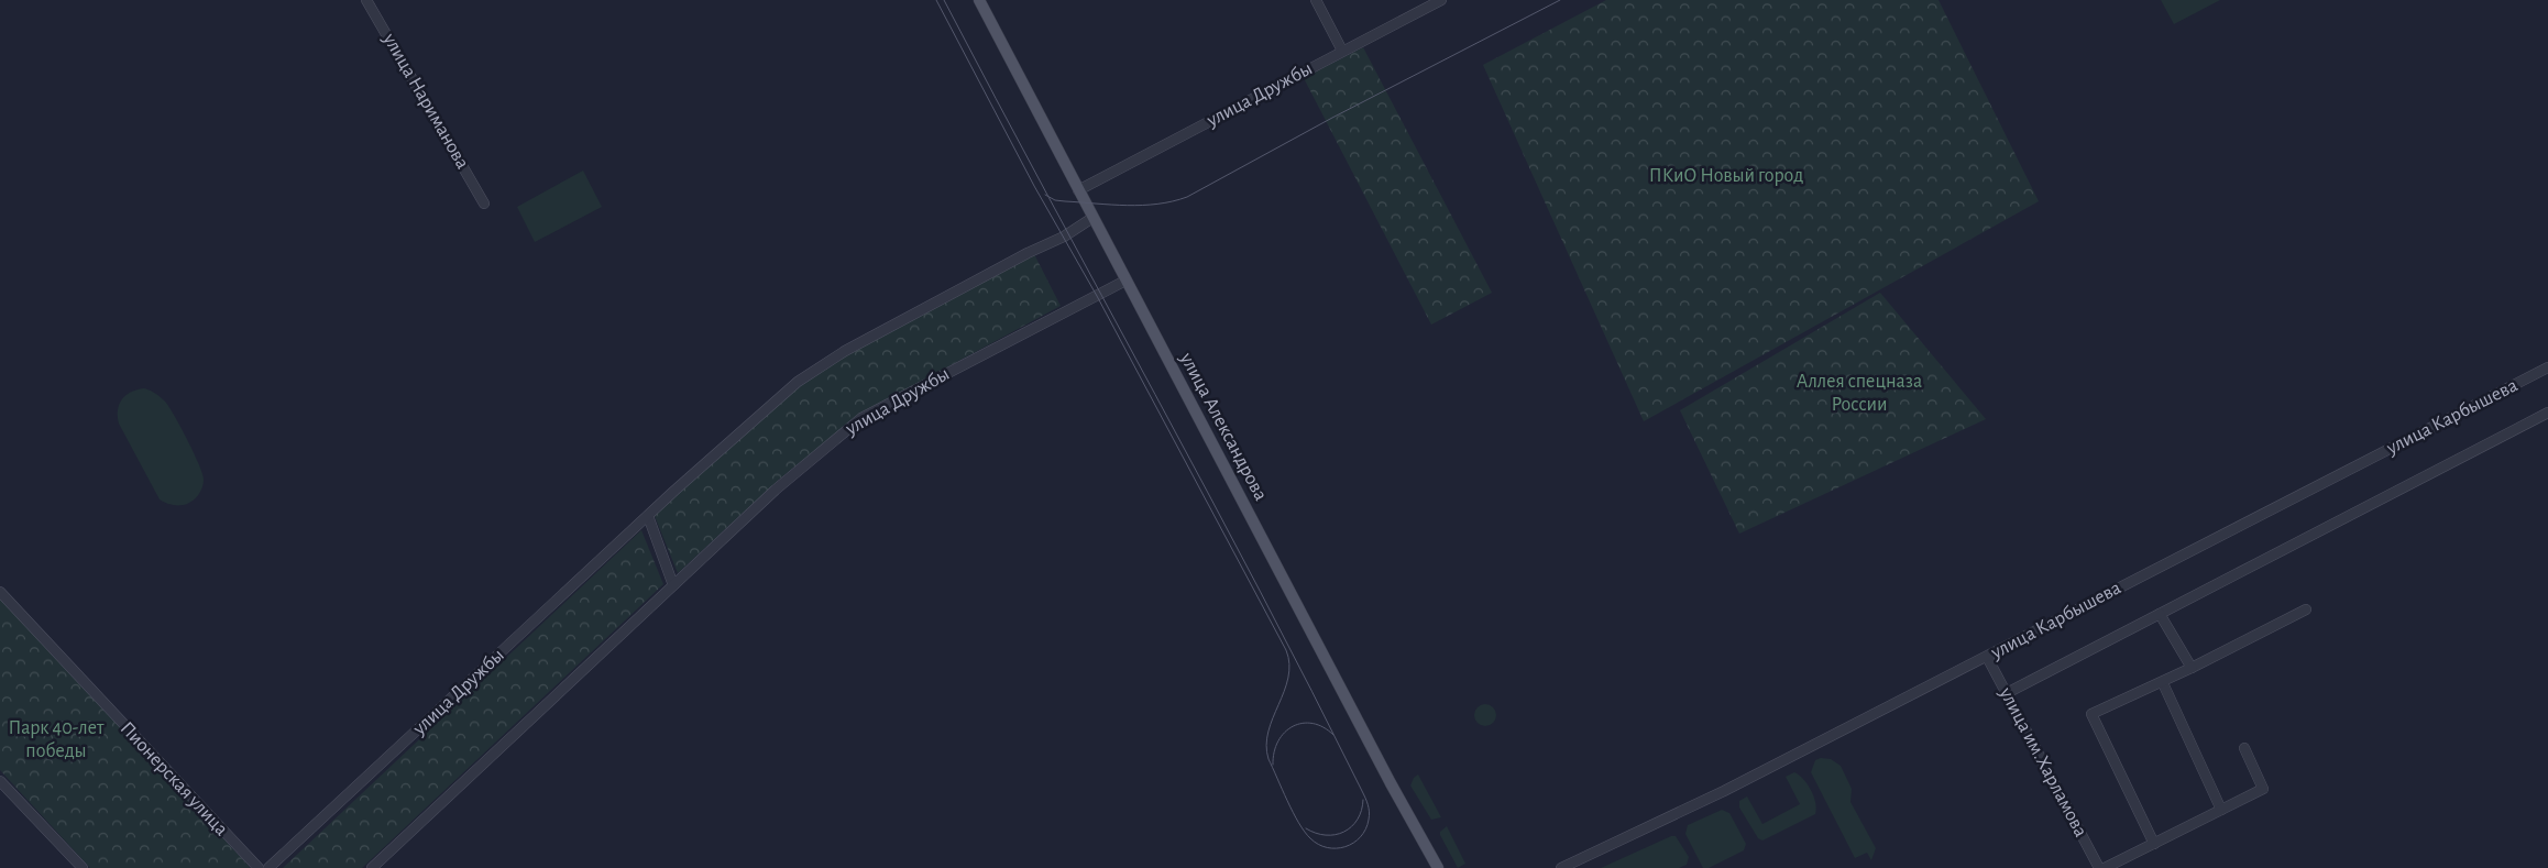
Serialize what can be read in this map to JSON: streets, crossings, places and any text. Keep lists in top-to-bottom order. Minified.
{"streets":{"main road":["улица Александрова"],"street":["улица Дружбы","улица Нариманова","улица Карбышева","улица им.Харламова","Пионерская улица"]},"crossings":[["улица Дружбы","улица Александрова"],["улица Карбышева","улица им.Харламова"]],"parks":["ПКиО Новый город","Аллея спецназа России","Парк 40-лет победы"]}
